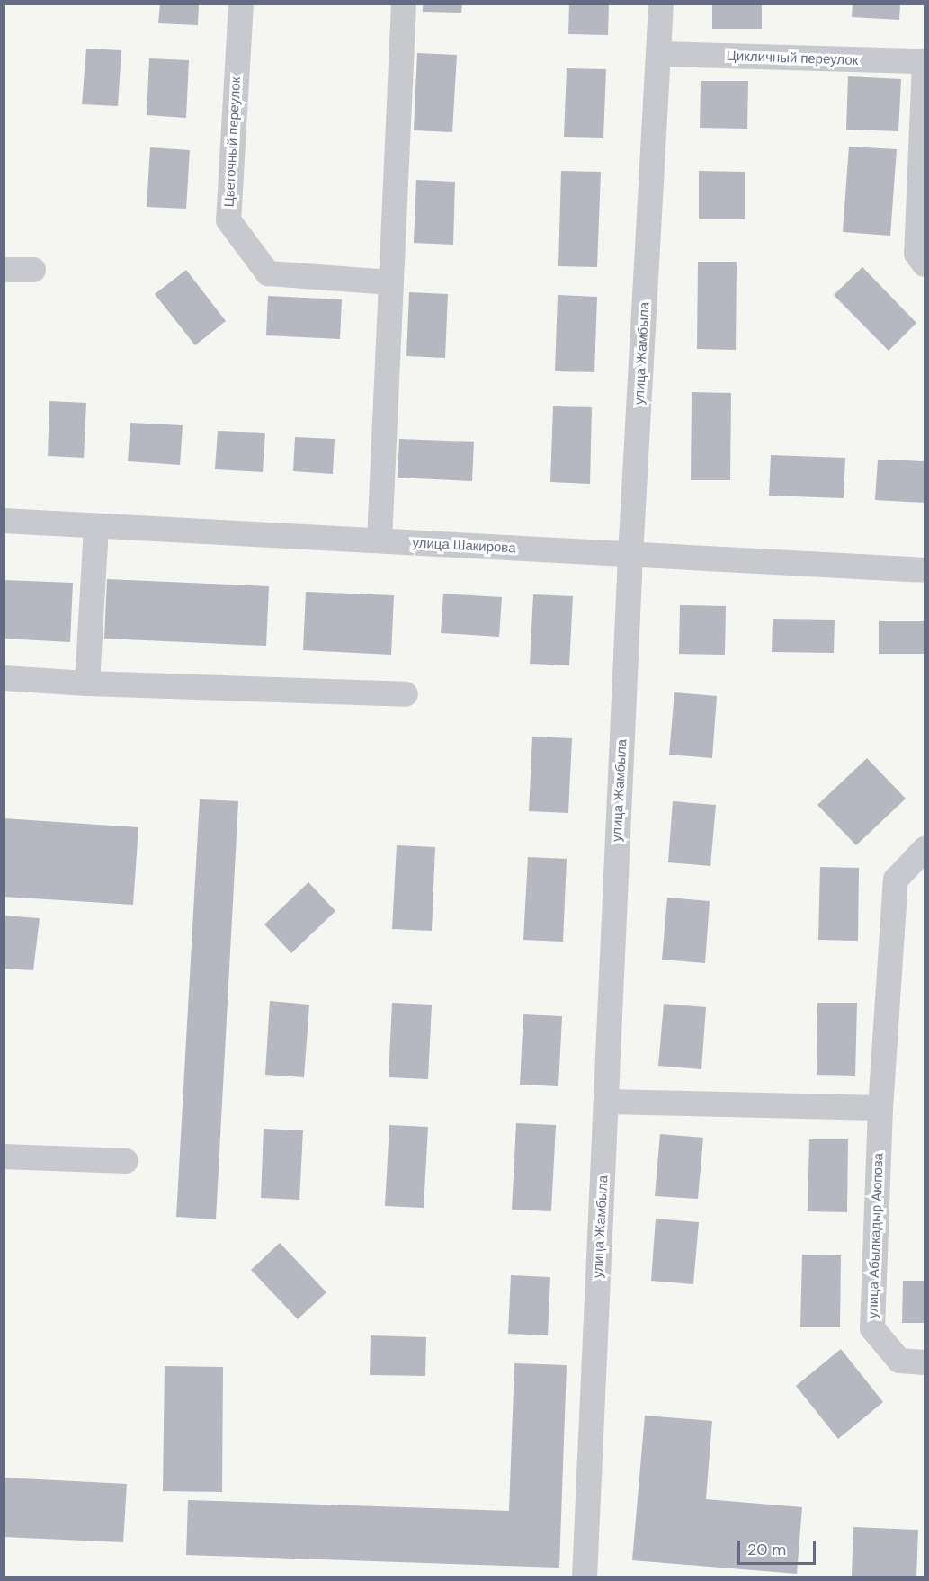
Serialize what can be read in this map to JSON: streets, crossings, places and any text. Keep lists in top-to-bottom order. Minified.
{"streets":{"street":["Цикличный переулок","Цветочный переулок","улица Жамбыла","улица Шакирова","улица Абылкадыр Аюпова"]},"crossings":[["Цикличный переулок","улица Жамбыла"],["улица Жамбыла","улица Шакирова"]],"scale_bar":"20 m"}
